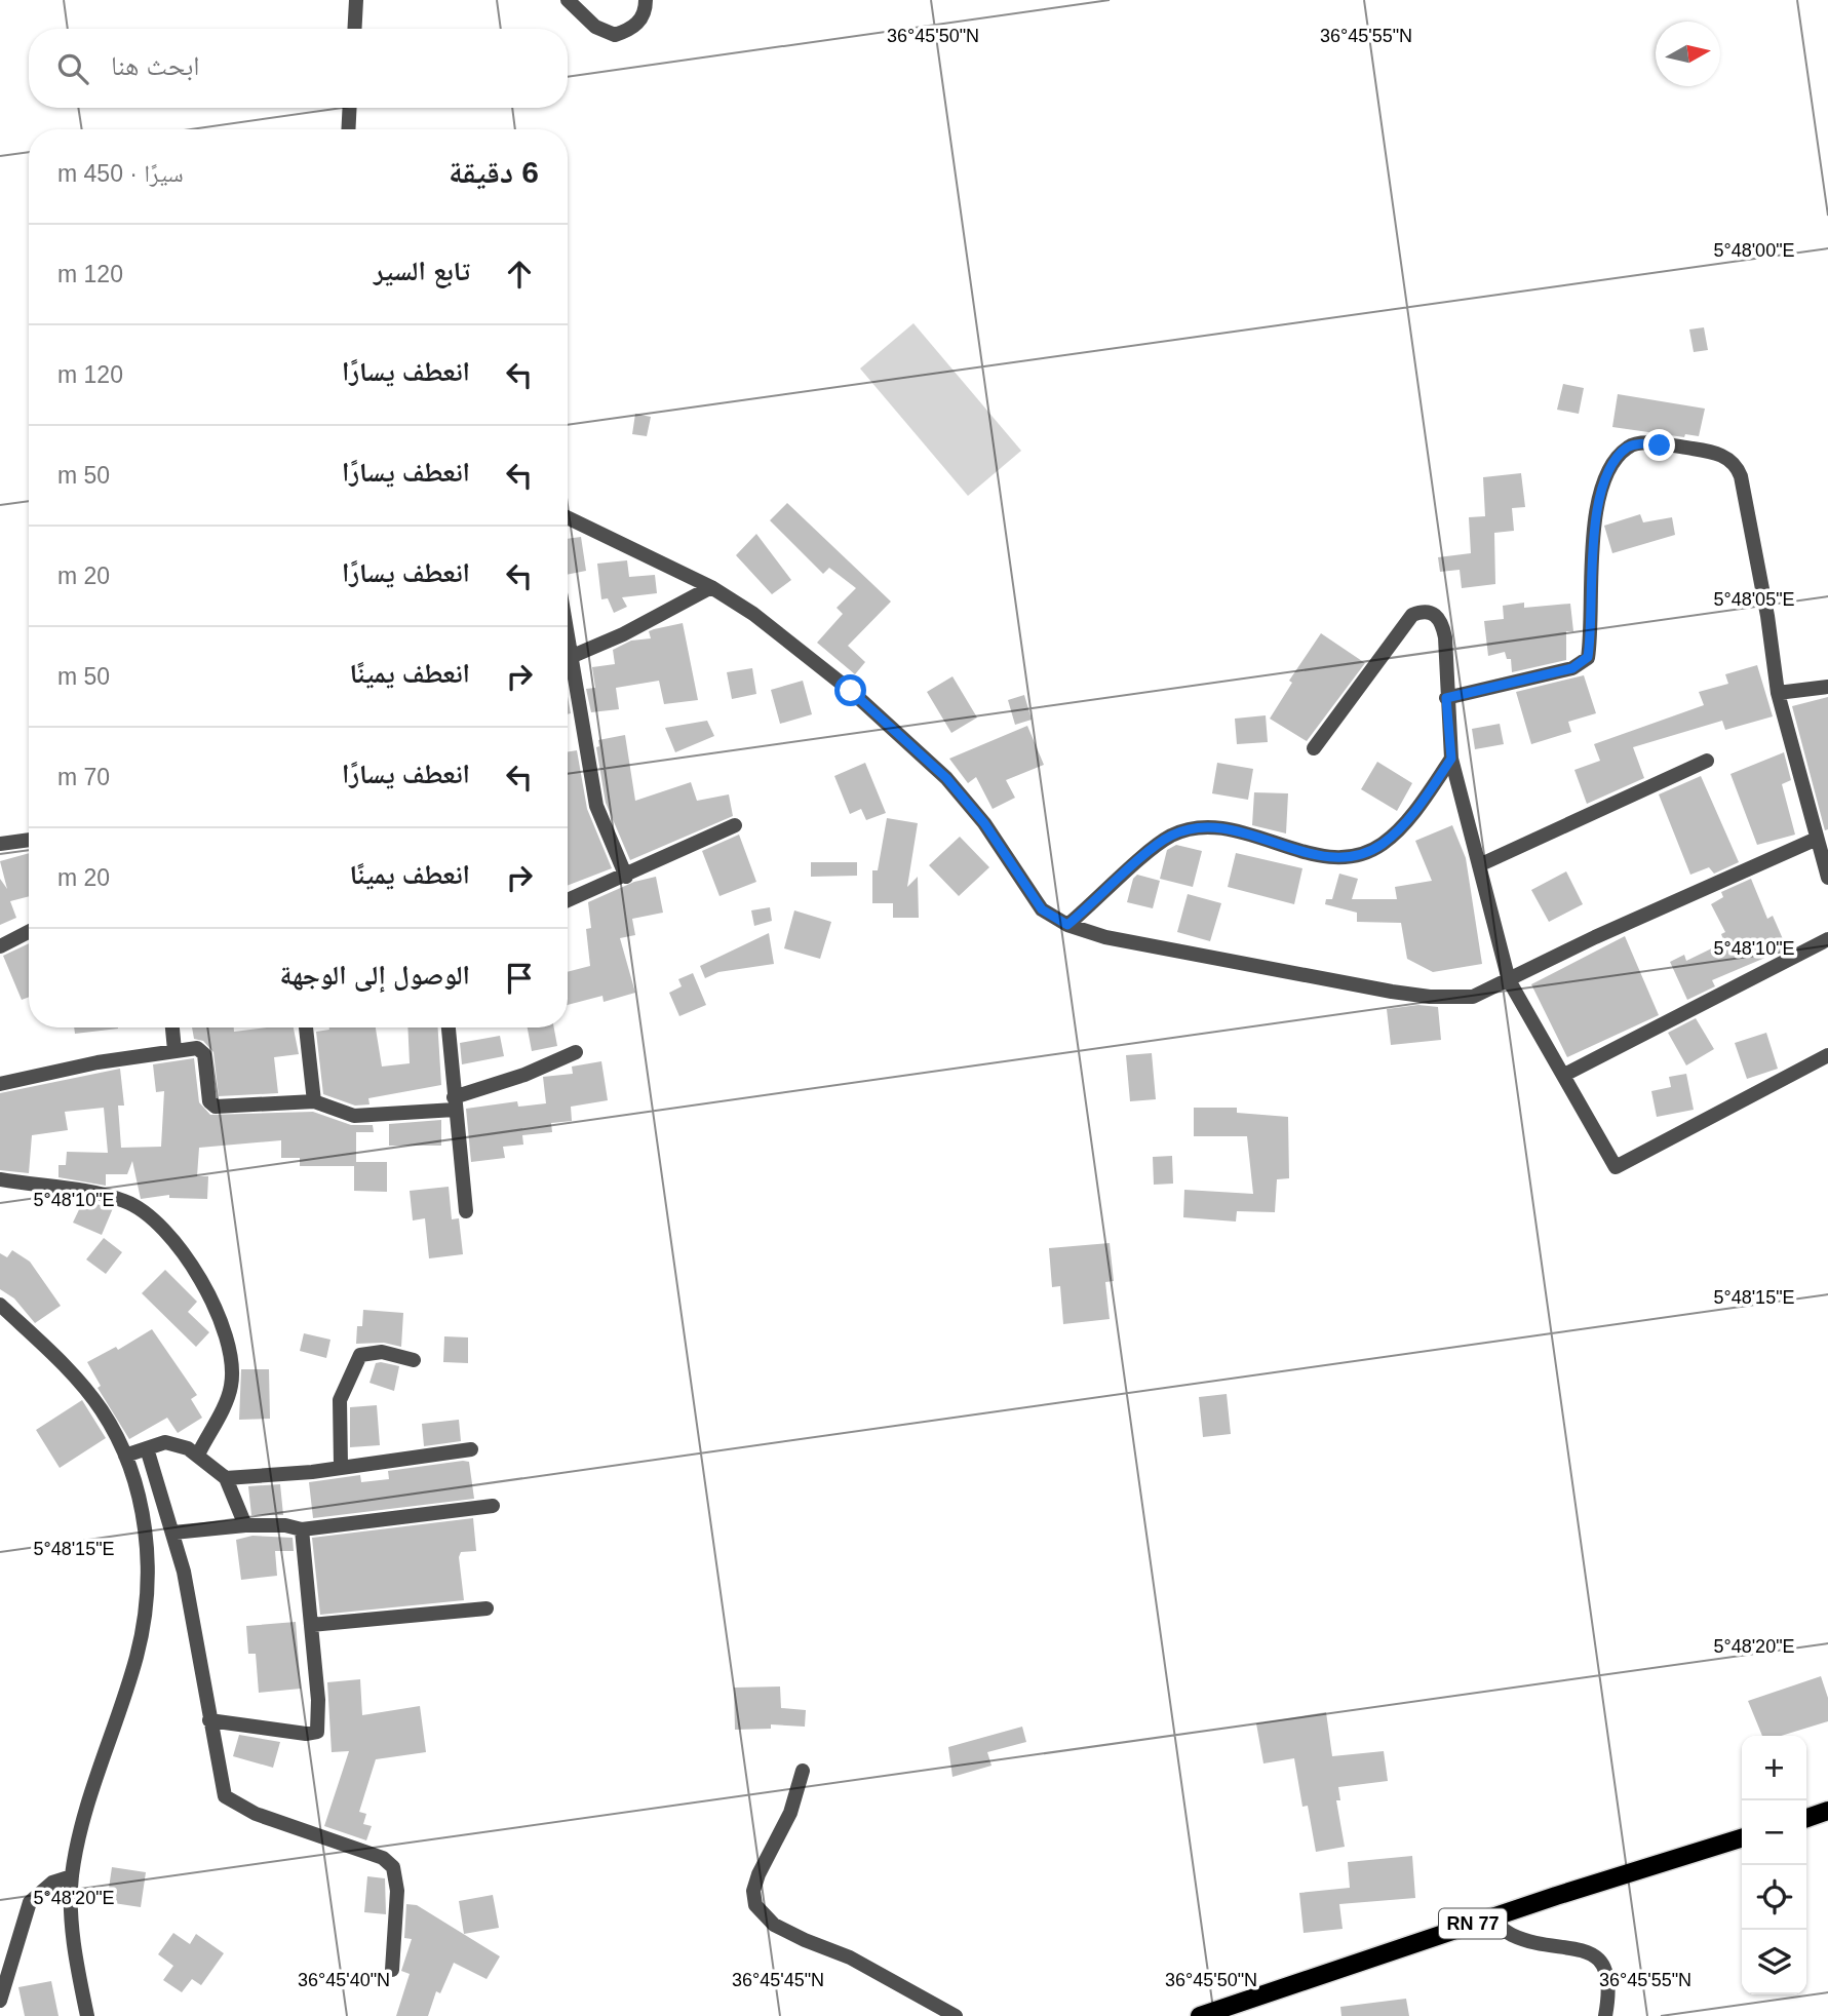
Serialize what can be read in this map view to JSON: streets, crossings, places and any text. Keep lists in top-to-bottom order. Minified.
{"streets":{"main road":["RN 77"]},"north":"right","page":{"search":"ابحث هنا","heading":["6 دقيقة","سيرًا · 450 m"],"list":[["تابع السير","120 m"],["انعطف يسارًا","120 m"],["انعطف يسارًا","50 m"],["انعطف يسارًا","20 m"],["انعطف يمينًا","50 m"],["انعطف يسارًا","70 m"],["انعطف يمينًا","20 m"],"الوصول إلى الوجهة"],"map_buttons":["+","−"]},"coordinates":["36°45'50\"N","36°45'55\"N","5°48'00\"E","5°48'05\"E","5°48'10\"E","5°48'15\"E","5°48'20\"E","36°45'40\"N","36°45'45\"N"]}
